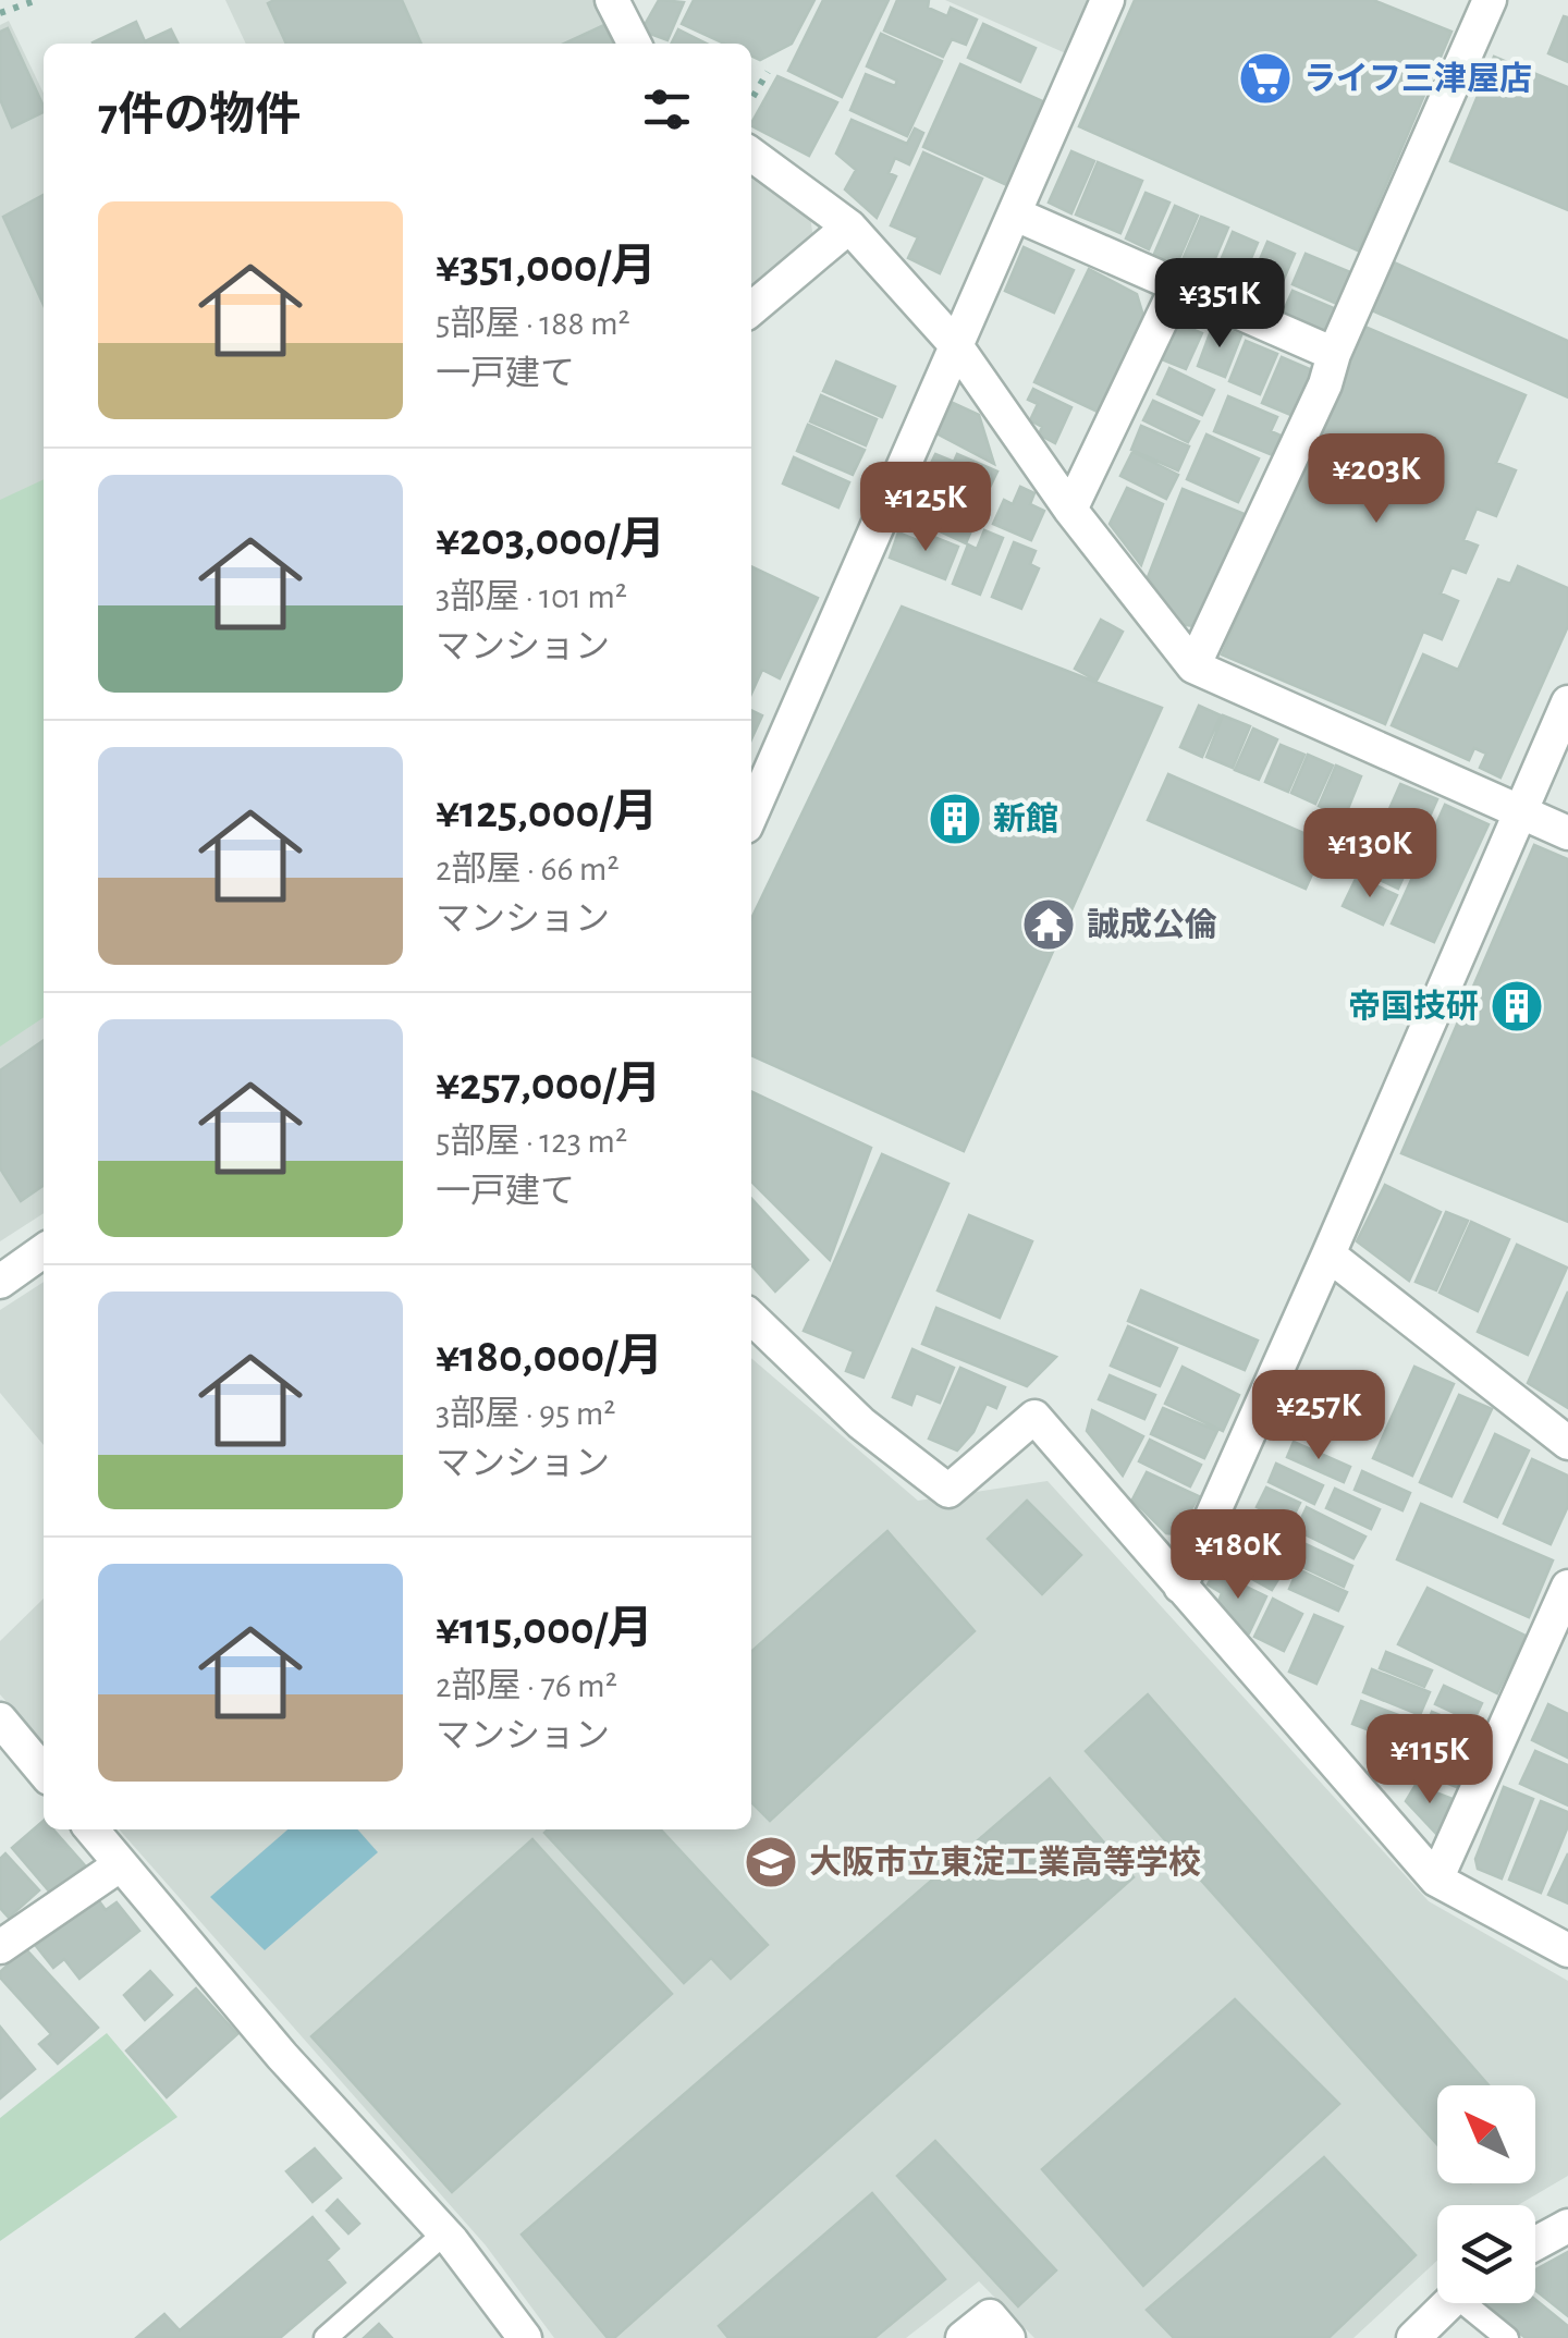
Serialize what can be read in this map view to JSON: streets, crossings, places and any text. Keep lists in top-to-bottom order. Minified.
{"places":{"supermarket":["ライフ三津屋店"],"building":["新館","帝国技研"],"temple":["誠成公倫"],"school or university":["大阪市立東淀工業高等学校"]},"north":"top left","page":{"heading":"7件の物件","list":[{"name":"¥351,000/月","note":"5部屋 · 188 m² · 一戸建て"},{"name":"¥203,000/月","note":"3部屋 · 101 m² · マンション"},{"name":"¥125,000/月","note":"2部屋 · 66 m² · マンション"},{"name":"¥257,000/月","note":"5部屋 · 123 m² · 一戸建て"},{"name":"¥180,000/月","note":"3部屋 · 95 m² · マンション"},{"name":"¥115,000/月","note":"2部屋 · 76 m² · マンション"}],"price":["¥351K","¥203K","¥125K","¥130K","¥257K","¥180K","¥115K"]}}
